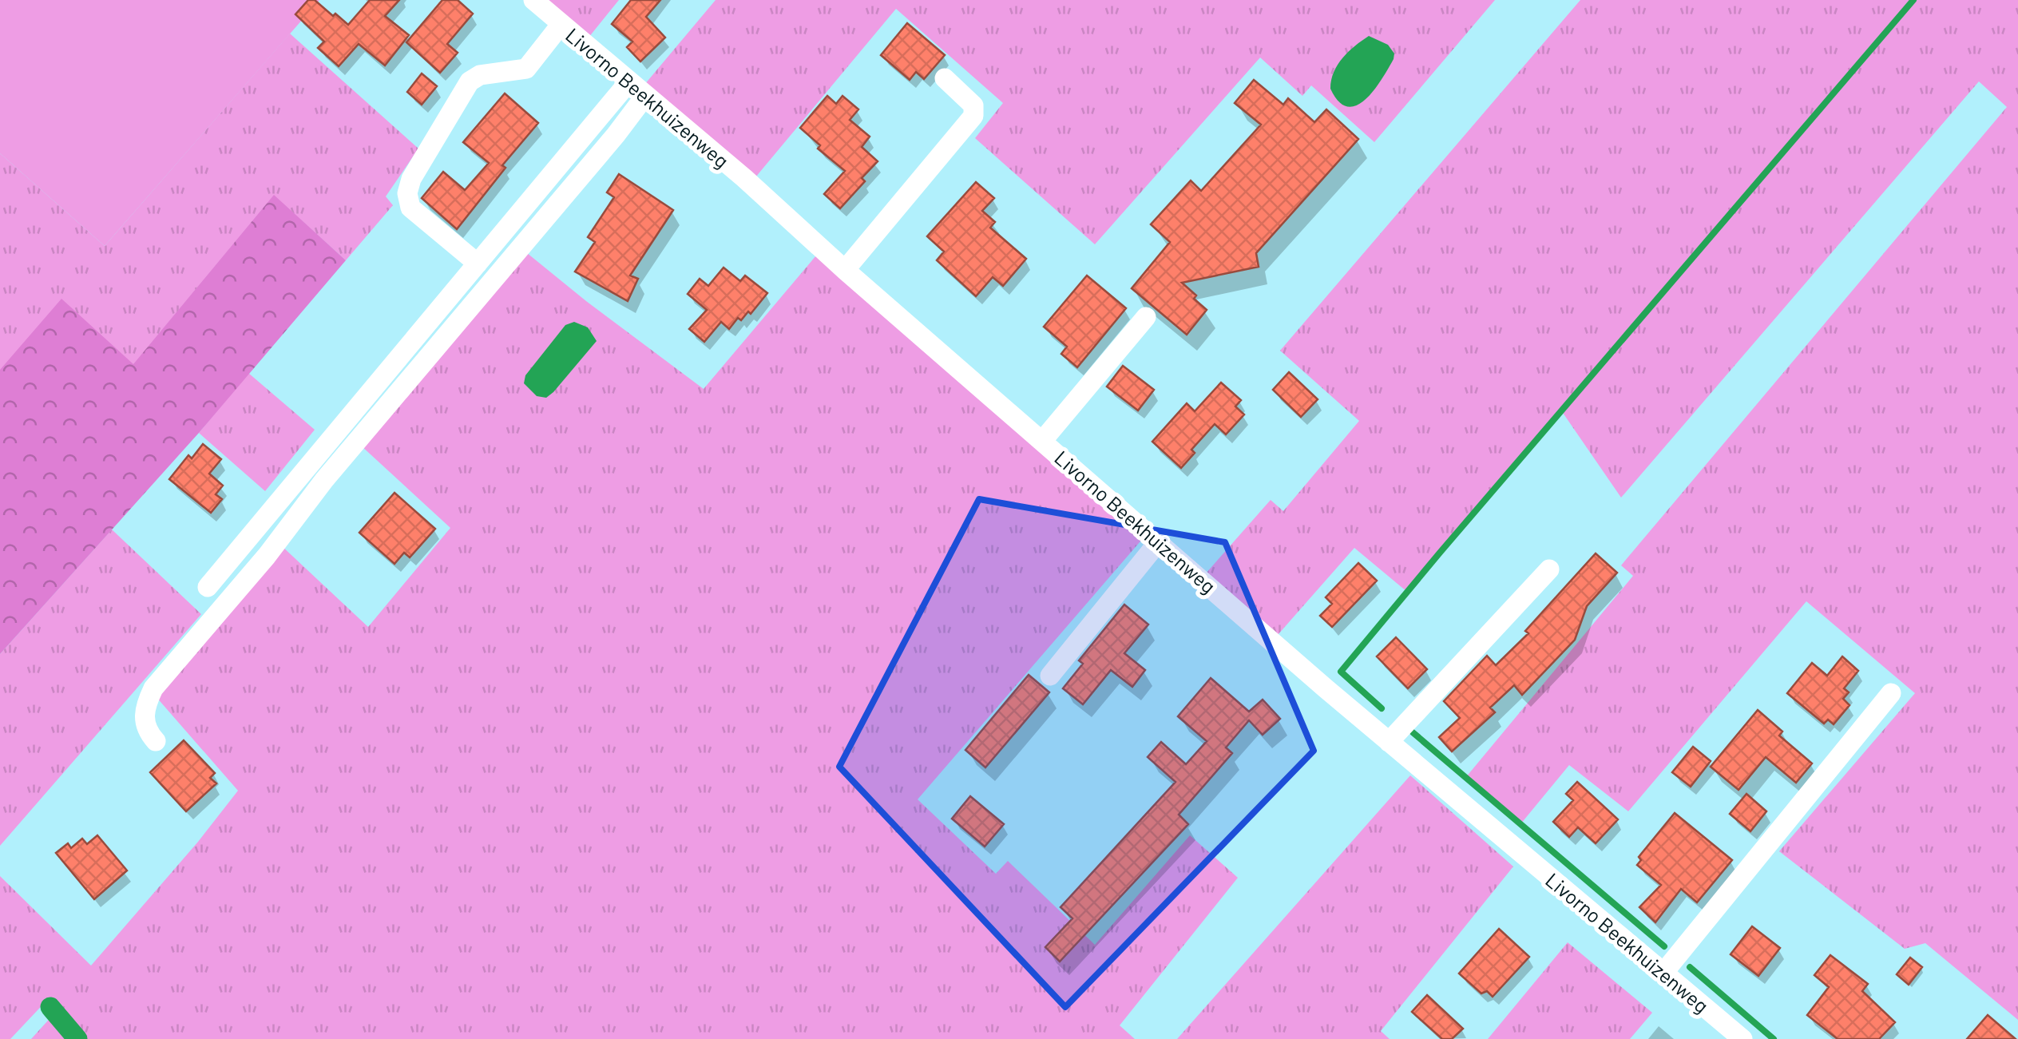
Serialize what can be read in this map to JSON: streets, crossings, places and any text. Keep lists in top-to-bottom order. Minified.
{"streets":{"street":["Livorno Beekhuizenweg"]}}
